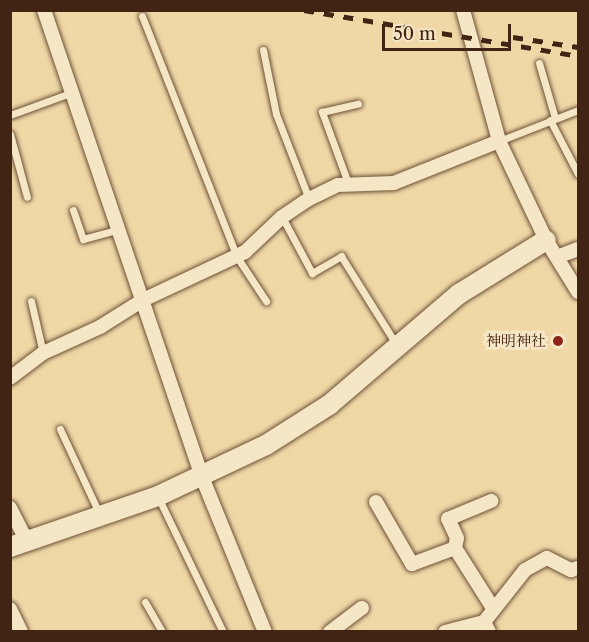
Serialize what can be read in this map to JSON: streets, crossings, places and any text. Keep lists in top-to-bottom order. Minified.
{"places":["神明神社"],"scale_bar":"50 m"}
